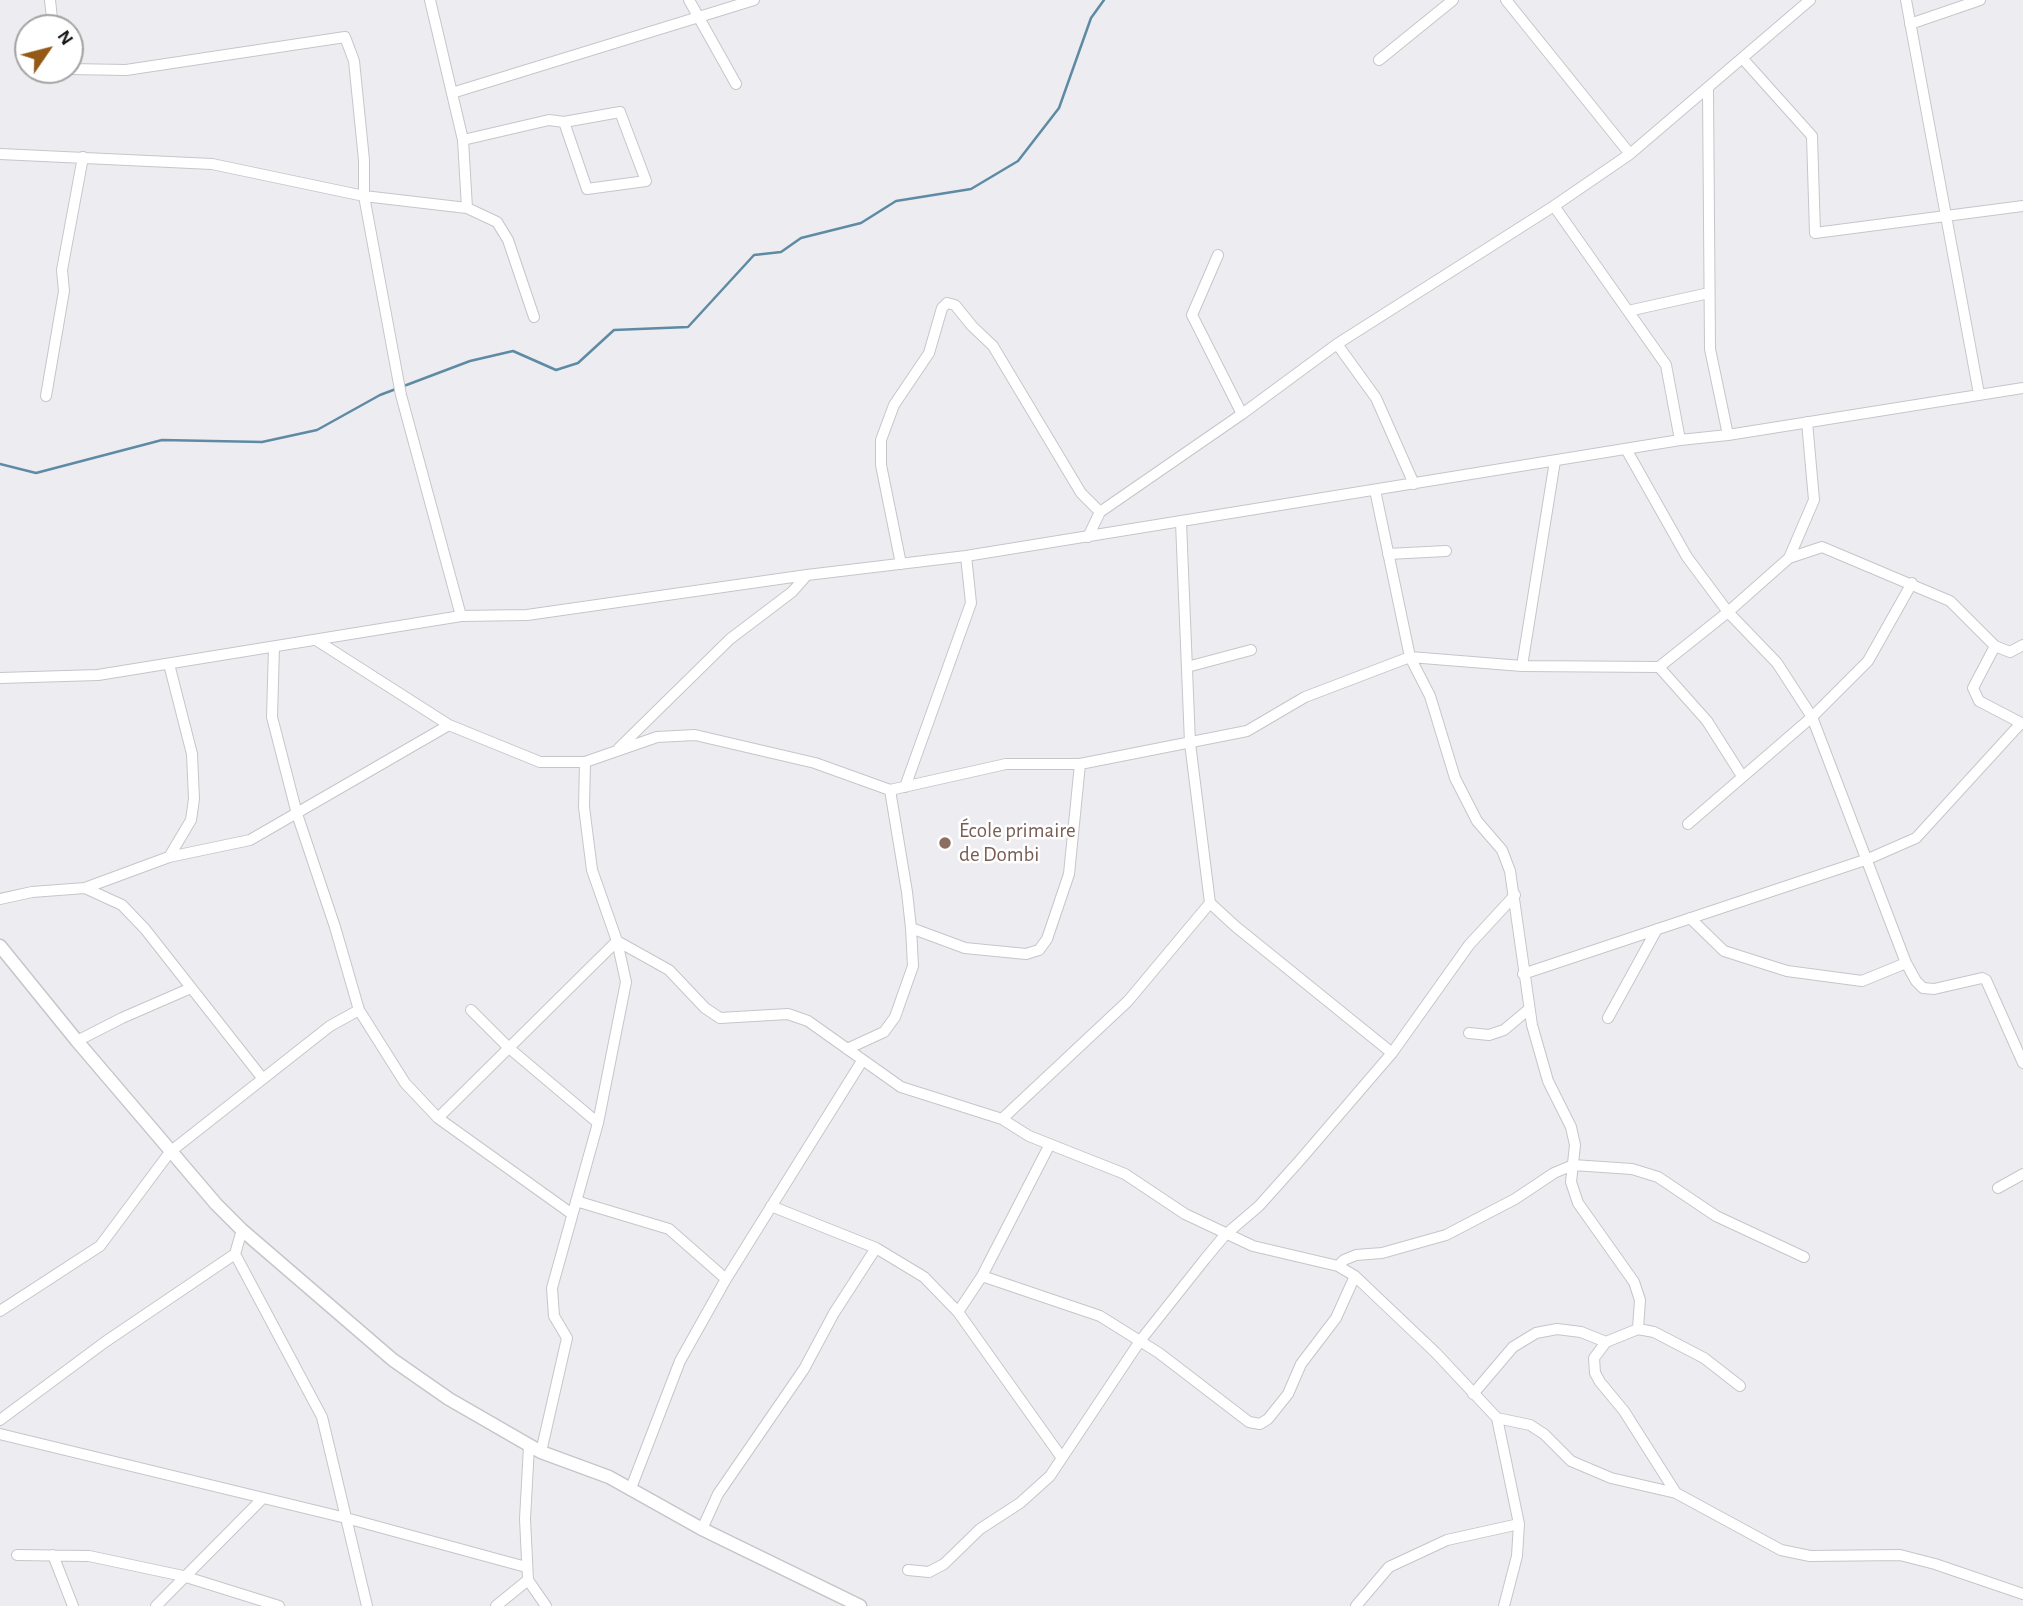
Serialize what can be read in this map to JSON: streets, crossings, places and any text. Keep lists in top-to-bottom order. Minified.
{"places":["École primaire de Dombi"],"north":"top right"}
